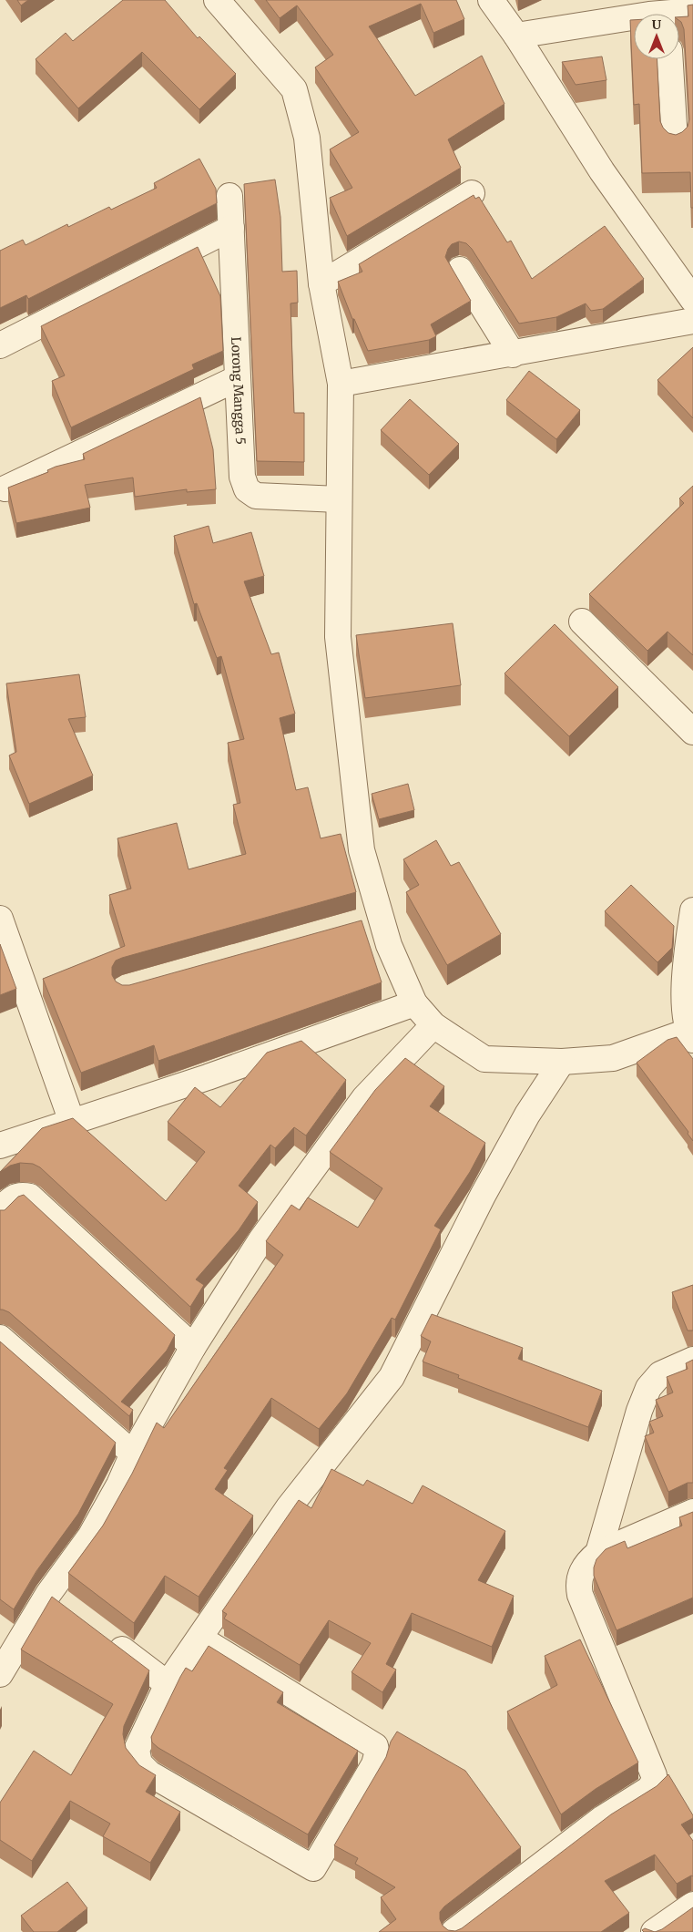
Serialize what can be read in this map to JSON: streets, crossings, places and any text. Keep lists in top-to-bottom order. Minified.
{"streets":{"street":["Lorong Mangga 5"]},"north":"top"}
